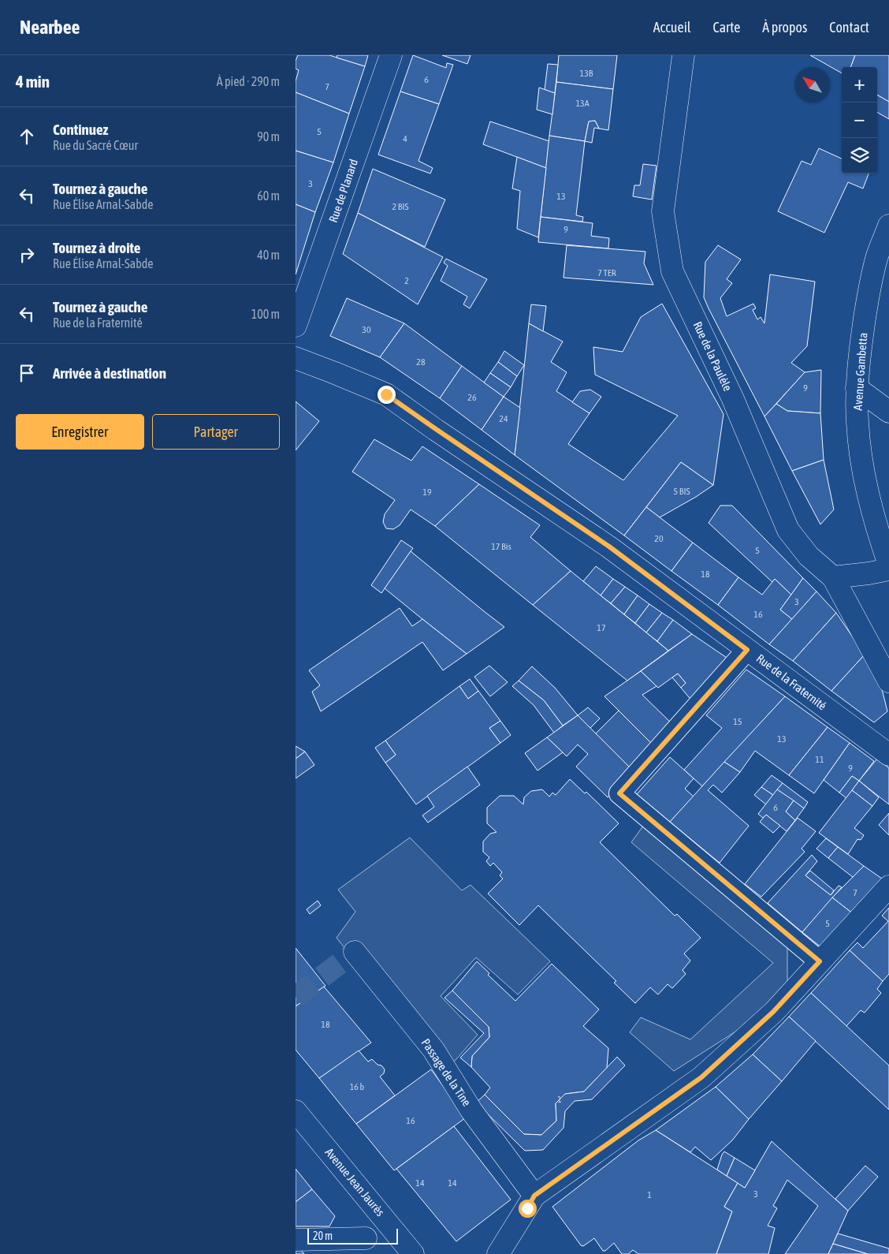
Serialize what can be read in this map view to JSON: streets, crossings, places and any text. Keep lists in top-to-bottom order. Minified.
{"streets":{"street":["Rue de Planard","Rue de la Paulèle","Avenue Gambetta","Rue de la Fraternité","Passage de la Tine","Avenue Jean Jaurès"]},"house_numbers":["13B","6","7","13A","5","4","3","13","2 BIS","9","7 TER","2","30","28","9","26","24","5 BIS","19","20","17 Bis","5","18","3","16","17","15","13","11","9","6","7","5","18","16 b","1","16","14","14","3","1"],"scale_bar":"20 m","north":"top left","page":{"header":"Nearbee","nav":["Accueil","Carte","À propos","Contact"],"heading":["4 min","À pied · 290 m"],"map_buttons":["+","−"],"list":[["Continuez","Rue du Sacré Cœur","90 m"],["Tournez à gauche","Rue Élise Arnal-Sabde","60 m"],["Tournez à droite","Rue Élise Arnal-Sabde","40 m"],["Tournez à gauche","Rue de la Fraternité","100 m"],"Arrivée à destination"],"buttons":["Enregistrer","Partager"],"scale":"20 m"}}
